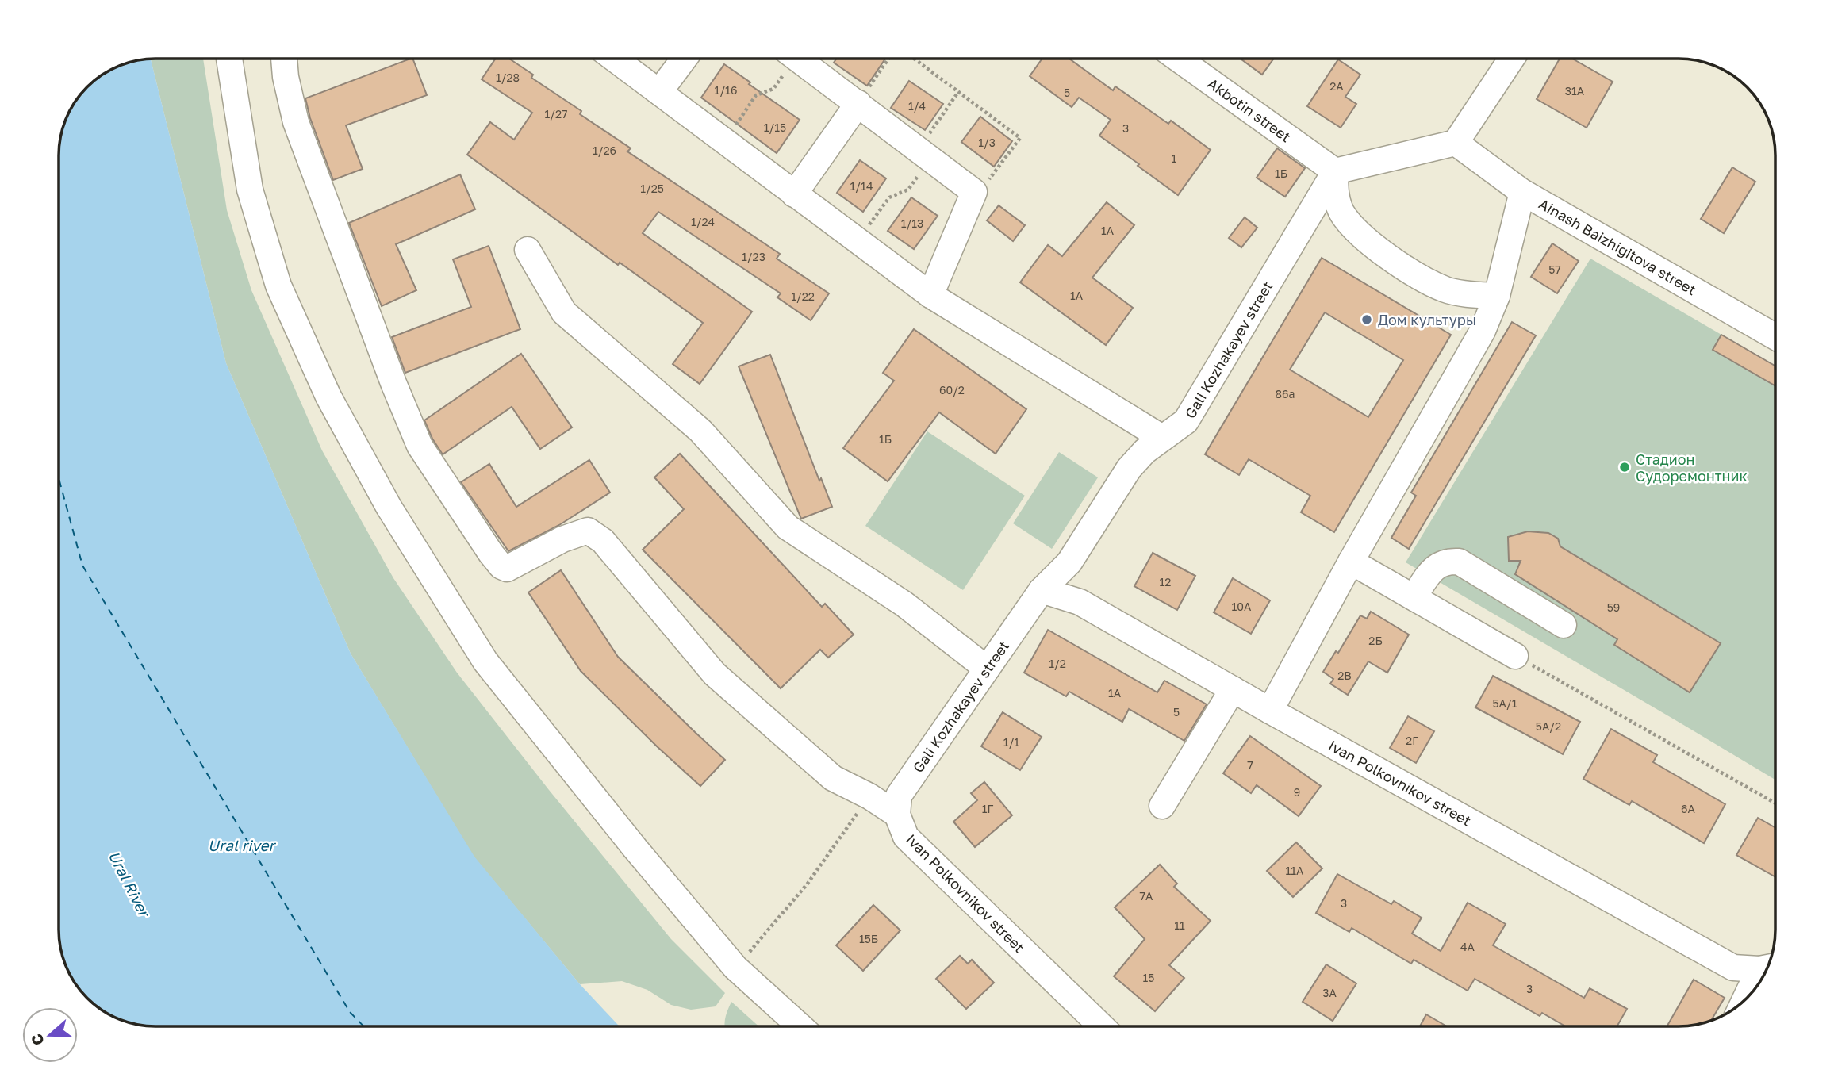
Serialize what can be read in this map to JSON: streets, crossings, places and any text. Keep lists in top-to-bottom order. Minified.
{"streets":{"street":["Akbotin street","Ainash Baizhigitova street","Gali Kozhakayev street","Ivan Polkovnikov street"]},"crossings":[["Akbotin street","Gali Kozhakayev street"],["Gali Kozhakayev street","Ivan Polkovnikov street"]],"water":["Ural river","Ural River"],"places":["Дом культуры","Стадион Судоремонтник"],"house_numbers":["1/28","2А","1/16","31А","5","1/4","1/27","1/15","3","1/3","1/26","1","1Б","1/14","1/25","1/24","1/13","1А","1/23","57","1А","1/22","60/2","86а","1Б","12","10А","59","2Б","1/2","2В","1А","5А/1","5","5А/2","2Г","1/1","7","9","1Г","6А","11А","7А","3","11","15Б","4А","15","3","3А"],"north":"left"}
